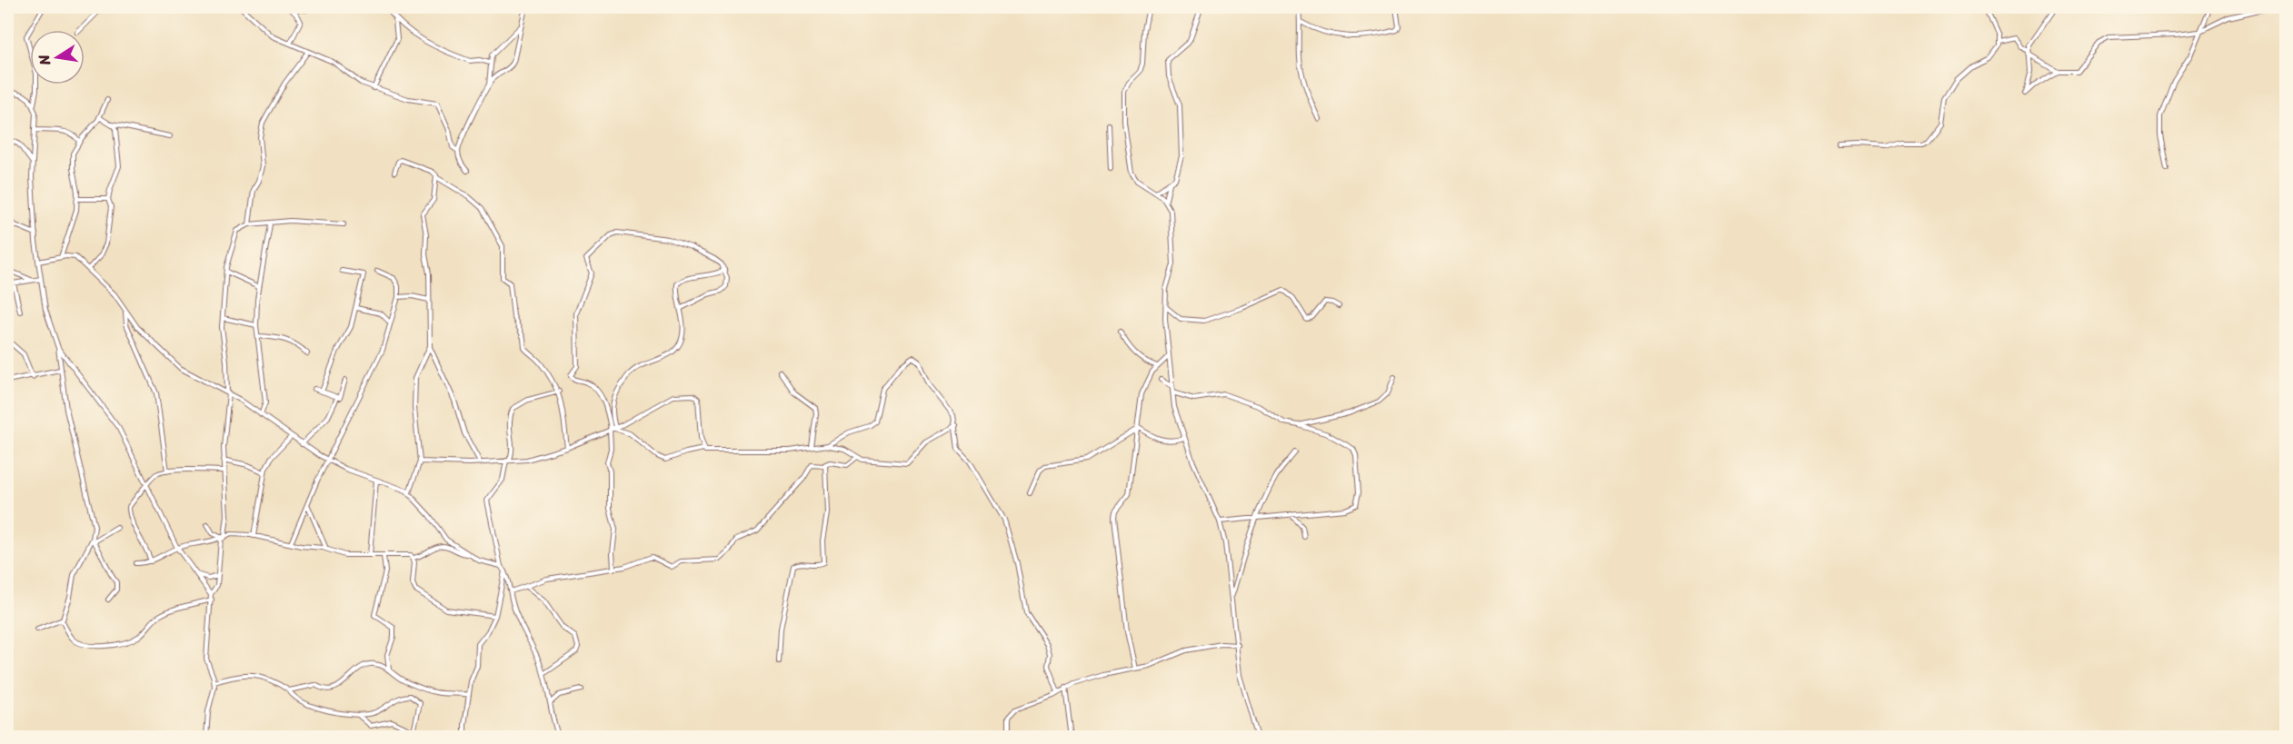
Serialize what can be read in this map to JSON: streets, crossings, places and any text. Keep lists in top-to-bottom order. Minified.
{"north":"left"}
